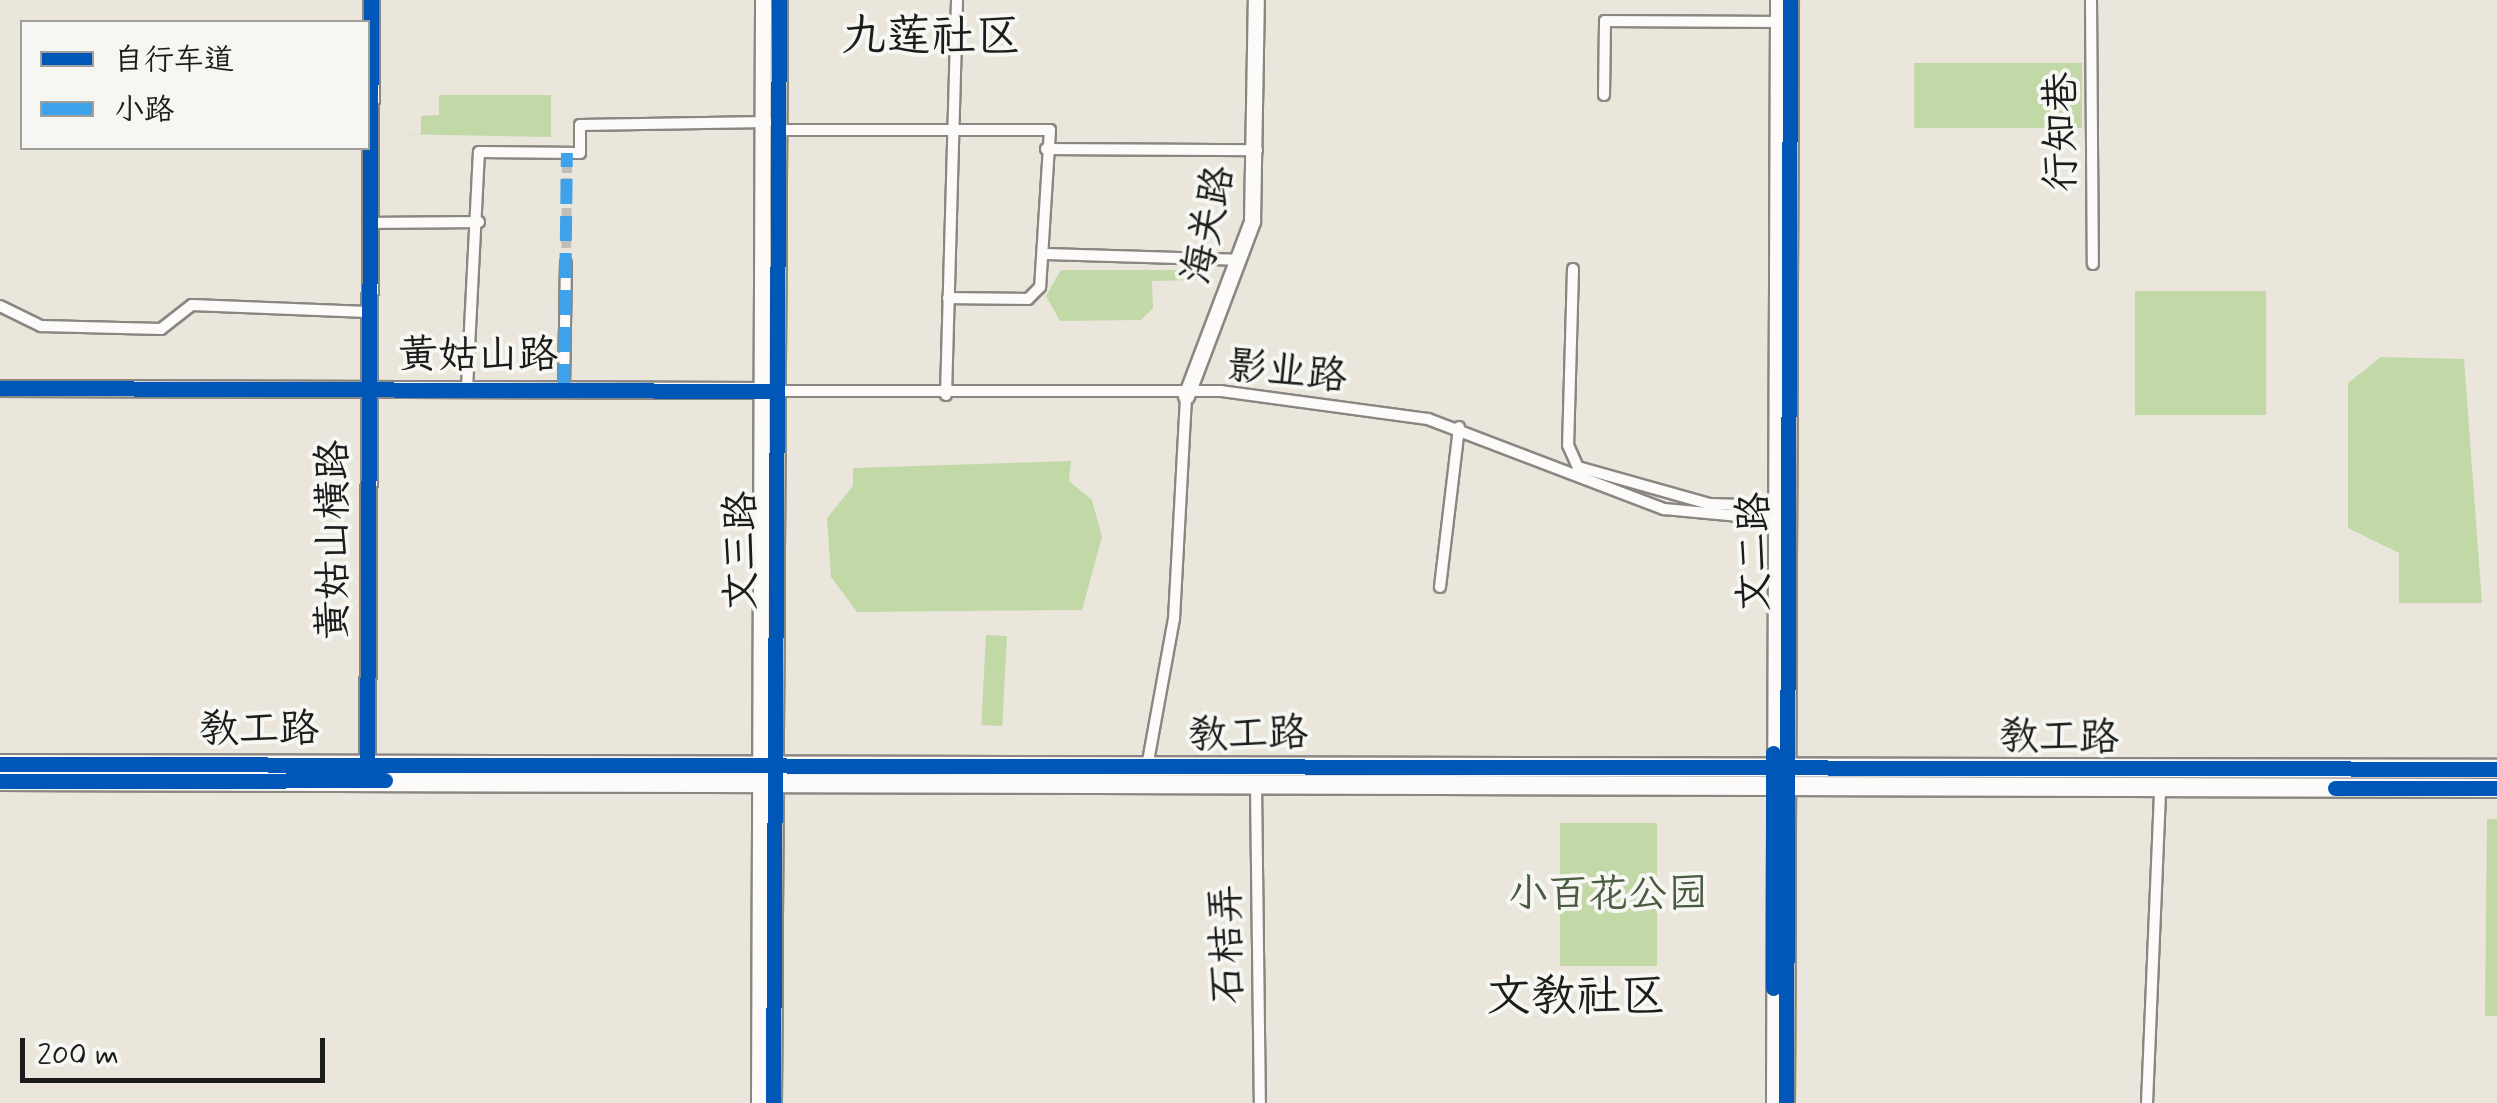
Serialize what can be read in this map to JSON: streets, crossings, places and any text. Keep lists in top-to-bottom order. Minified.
{"streets":{"main road":["海关路","黄姑山路","黄姑山横路","文三路","文二路","教工路"],"street":["行知巷","影业路","石桔弄"]},"crossings":[["海关路","影业路"],["黄姑山路","影业路"],["黄姑山路","黄姑山横路"],["黄姑山路","文三路"],["影业路","文三路"],["影业路","文二路"],["黄姑山横路","教工路"],["文三路","教工路"],["文二路","教工路"],["教工路","石桔弄"]],"districts":["九莲社区","文教社区"],"parks":["小百花公园"],"legend":["自行车道","小路"],"scale_bar":"200 m"}
